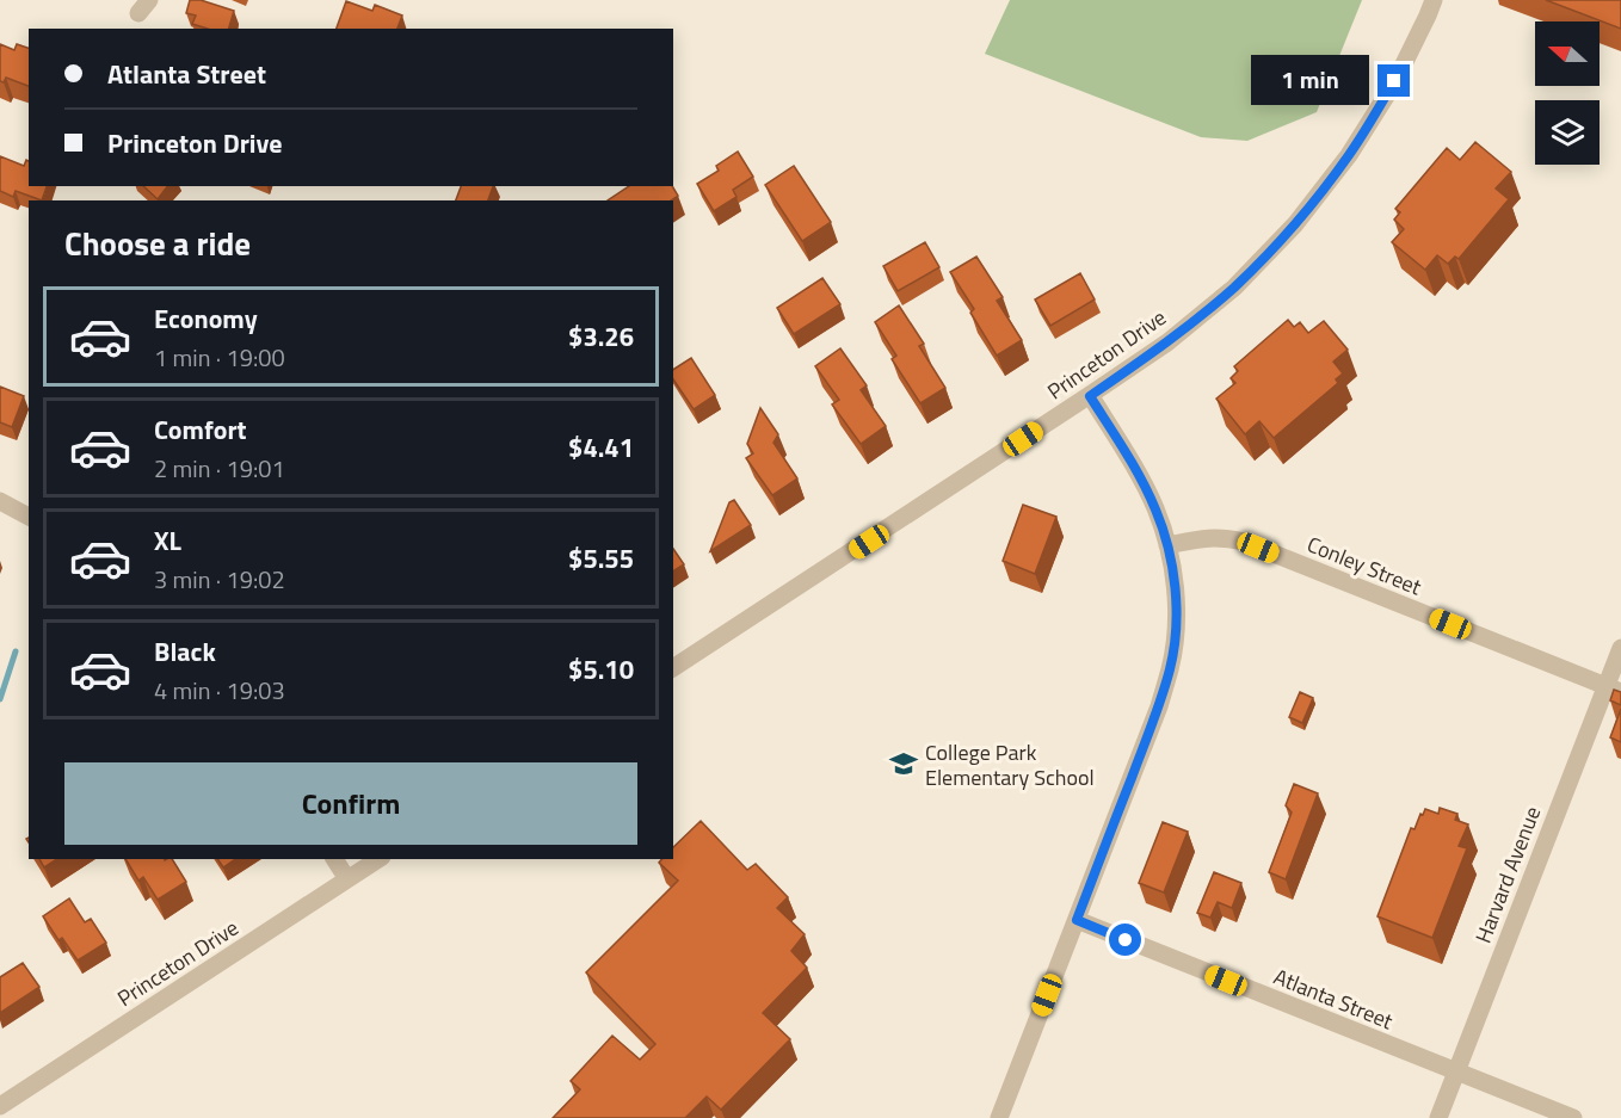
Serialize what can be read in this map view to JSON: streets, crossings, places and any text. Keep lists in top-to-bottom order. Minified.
{"streets":{"street":["Princeton Drive","Conley Street","Harvard Avenue","Atlanta Street"]},"crossings":[["Conley Street","Harvard Avenue"],["Harvard Avenue","Atlanta Street"]],"places":{"school or university":["College Park Elementary School"]},"north":"left","page":{"banner":["Atlanta Street","Princeton Drive"],"bubble":"1 min","heading":"Choose a ride","list":[{"name":"Economy","note":"1 min · 19:00","value":"$3.26"},{"name":"Comfort","note":"2 min · 19:01","value":"$4.41"},{"name":"XL","note":"3 min · 19:02","value":"$5.55"},{"name":"Black","note":"4 min · 19:03","value":"$5.10"}],"buttons":"Confirm"}}
